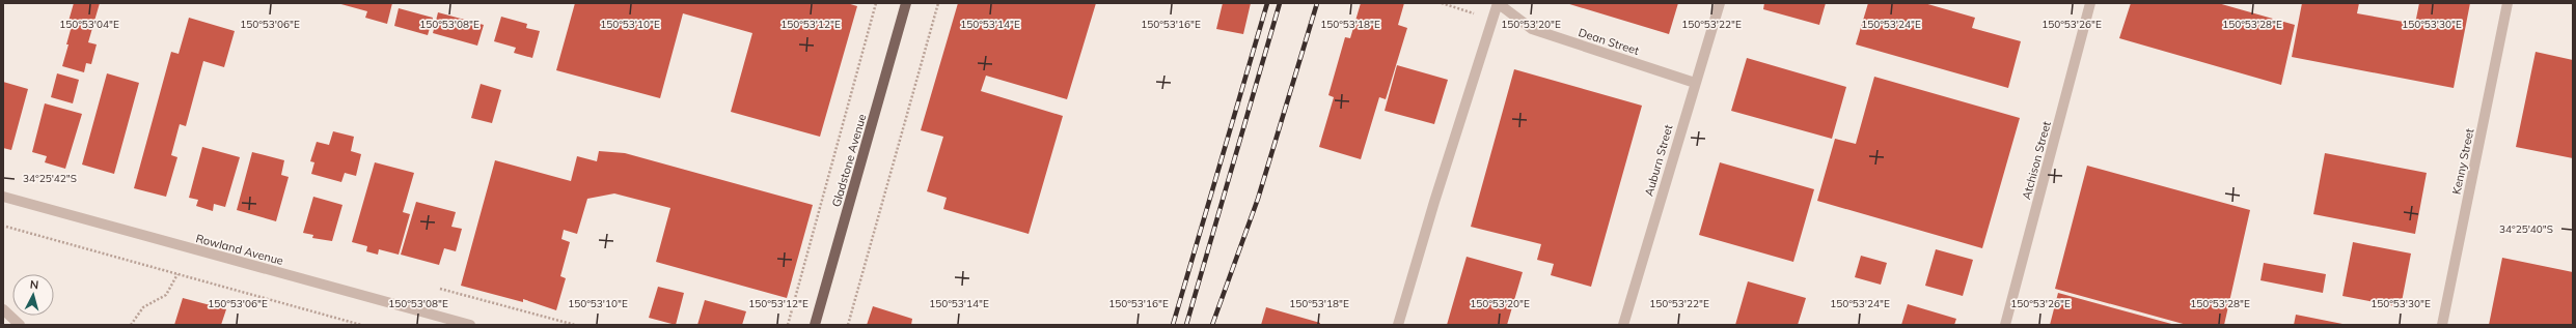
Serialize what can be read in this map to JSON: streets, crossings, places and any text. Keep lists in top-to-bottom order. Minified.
{"streets":{"main road":["Gladstone Avenue"],"street":["Dean Street","Auburn Street","Atchison Street","Kenny Street","Rowland Avenue"]},"crossings":[["Dean Street","Auburn Street"]],"north":"top","coordinates":["150°53'04\"E","150°53'06\"E","150°53'08\"E","150°53'10\"E","150°53'12\"E","150°53'14\"E","150°53'16\"E","150°53'18\"E","150°53'20\"E","150°53'22\"E","150°53'24\"E","150°53'26\"E","150°53'28\"E","150°53'30\"E","34°25'42\"S","34°25'40\"S"]}
